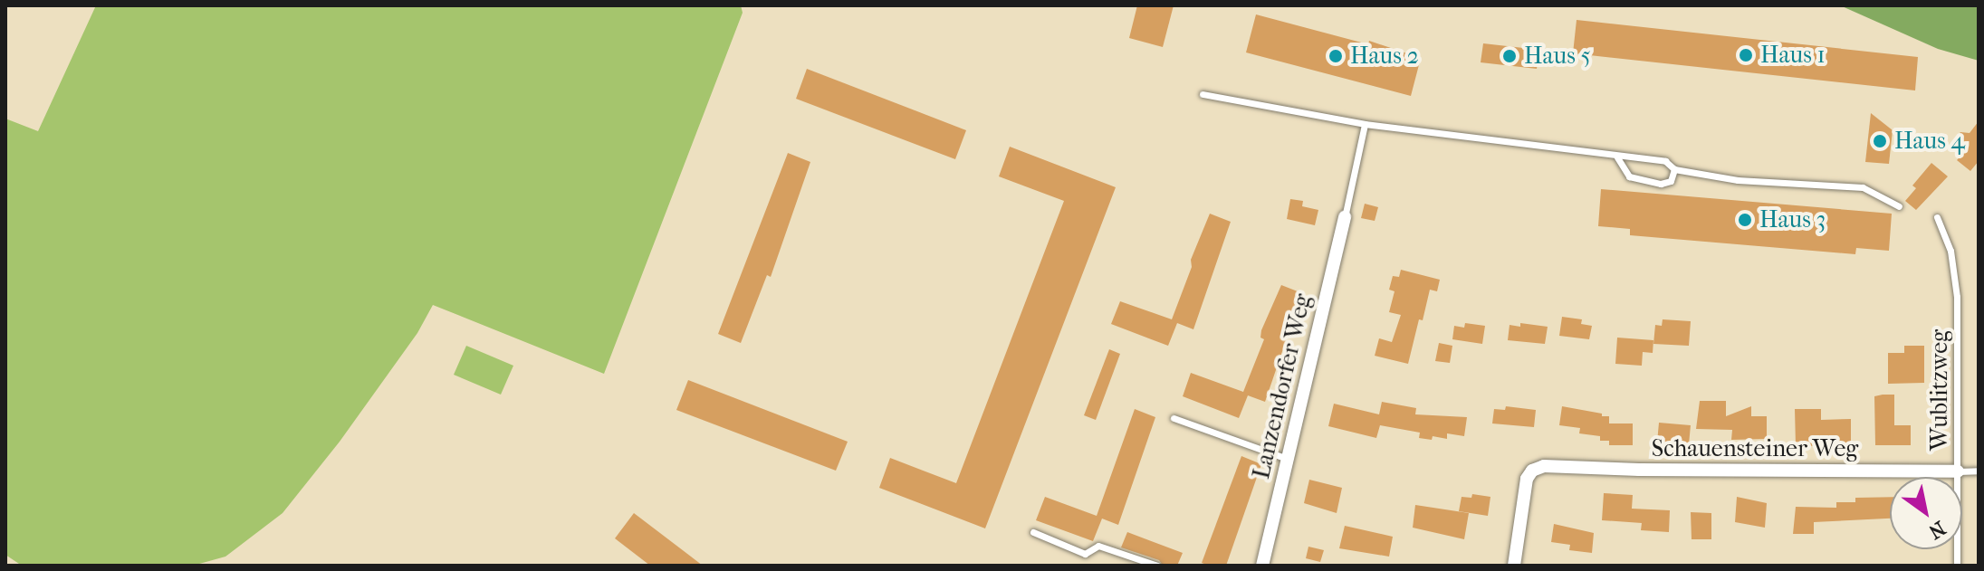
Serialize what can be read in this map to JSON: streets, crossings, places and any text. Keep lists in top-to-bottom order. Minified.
{"streets":{"street":["Lanzendorfer Weg","Schauensteiner Weg"],"lane":["Wublitzweg"]},"crossings":[["Wublitzweg","Schauensteiner Weg"]],"places":["Haus 1","Haus 2","Haus 5","Haus 4","Haus 3"],"north":"bottom right"}
